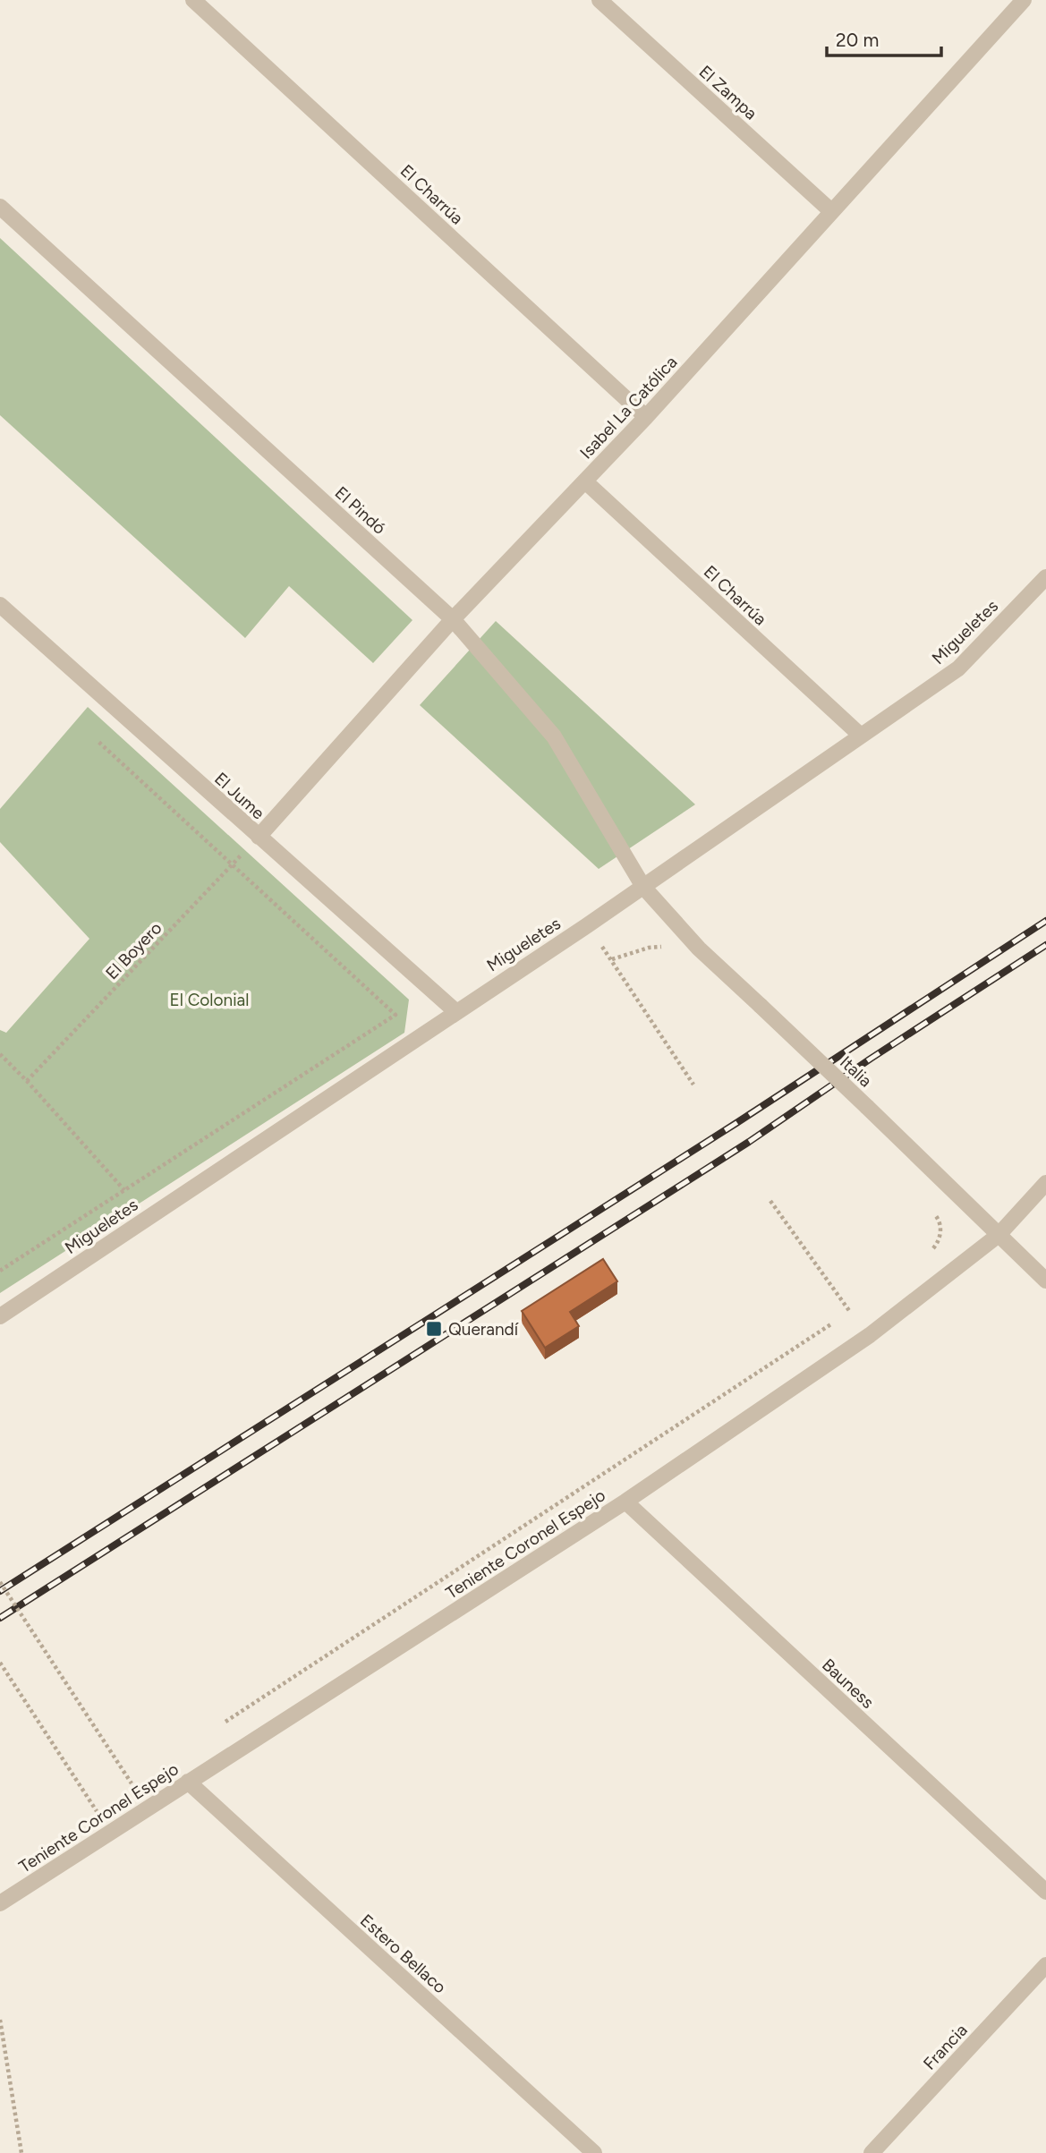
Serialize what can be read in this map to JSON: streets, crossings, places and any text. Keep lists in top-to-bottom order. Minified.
{"streets":{"street":["El Zampa","El Charrúa","Isabel La Católica","El Pindó","Migueletes","El Jume","Italia","Teniente Coronel Espejo","Bauness","Estero Bellaco","Francia"],"path":["El Boyero"]},"crossings":[["El Zampa","Isabel La Católica"],["El Charrúa","Isabel La Católica"],["El Charrúa","Migueletes"],["Isabel La Católica","El Pindó"],["Isabel La Católica","El Jume"],["Isabel La Católica","El Boyero"],["El Pindó","Migueletes"],["El Pindó","Italia"],["Migueletes","El Jume"],["Migueletes","Italia"],["El Jume","El Boyero"],["Italia","Teniente Coronel Espejo"],["Teniente Coronel Espejo","Bauness"],["Teniente Coronel Espejo","Estero Bellaco"]],"parks":["El Colonial"],"places":{"transit":["Querandí"]},"scale_bar":"20 m"}
